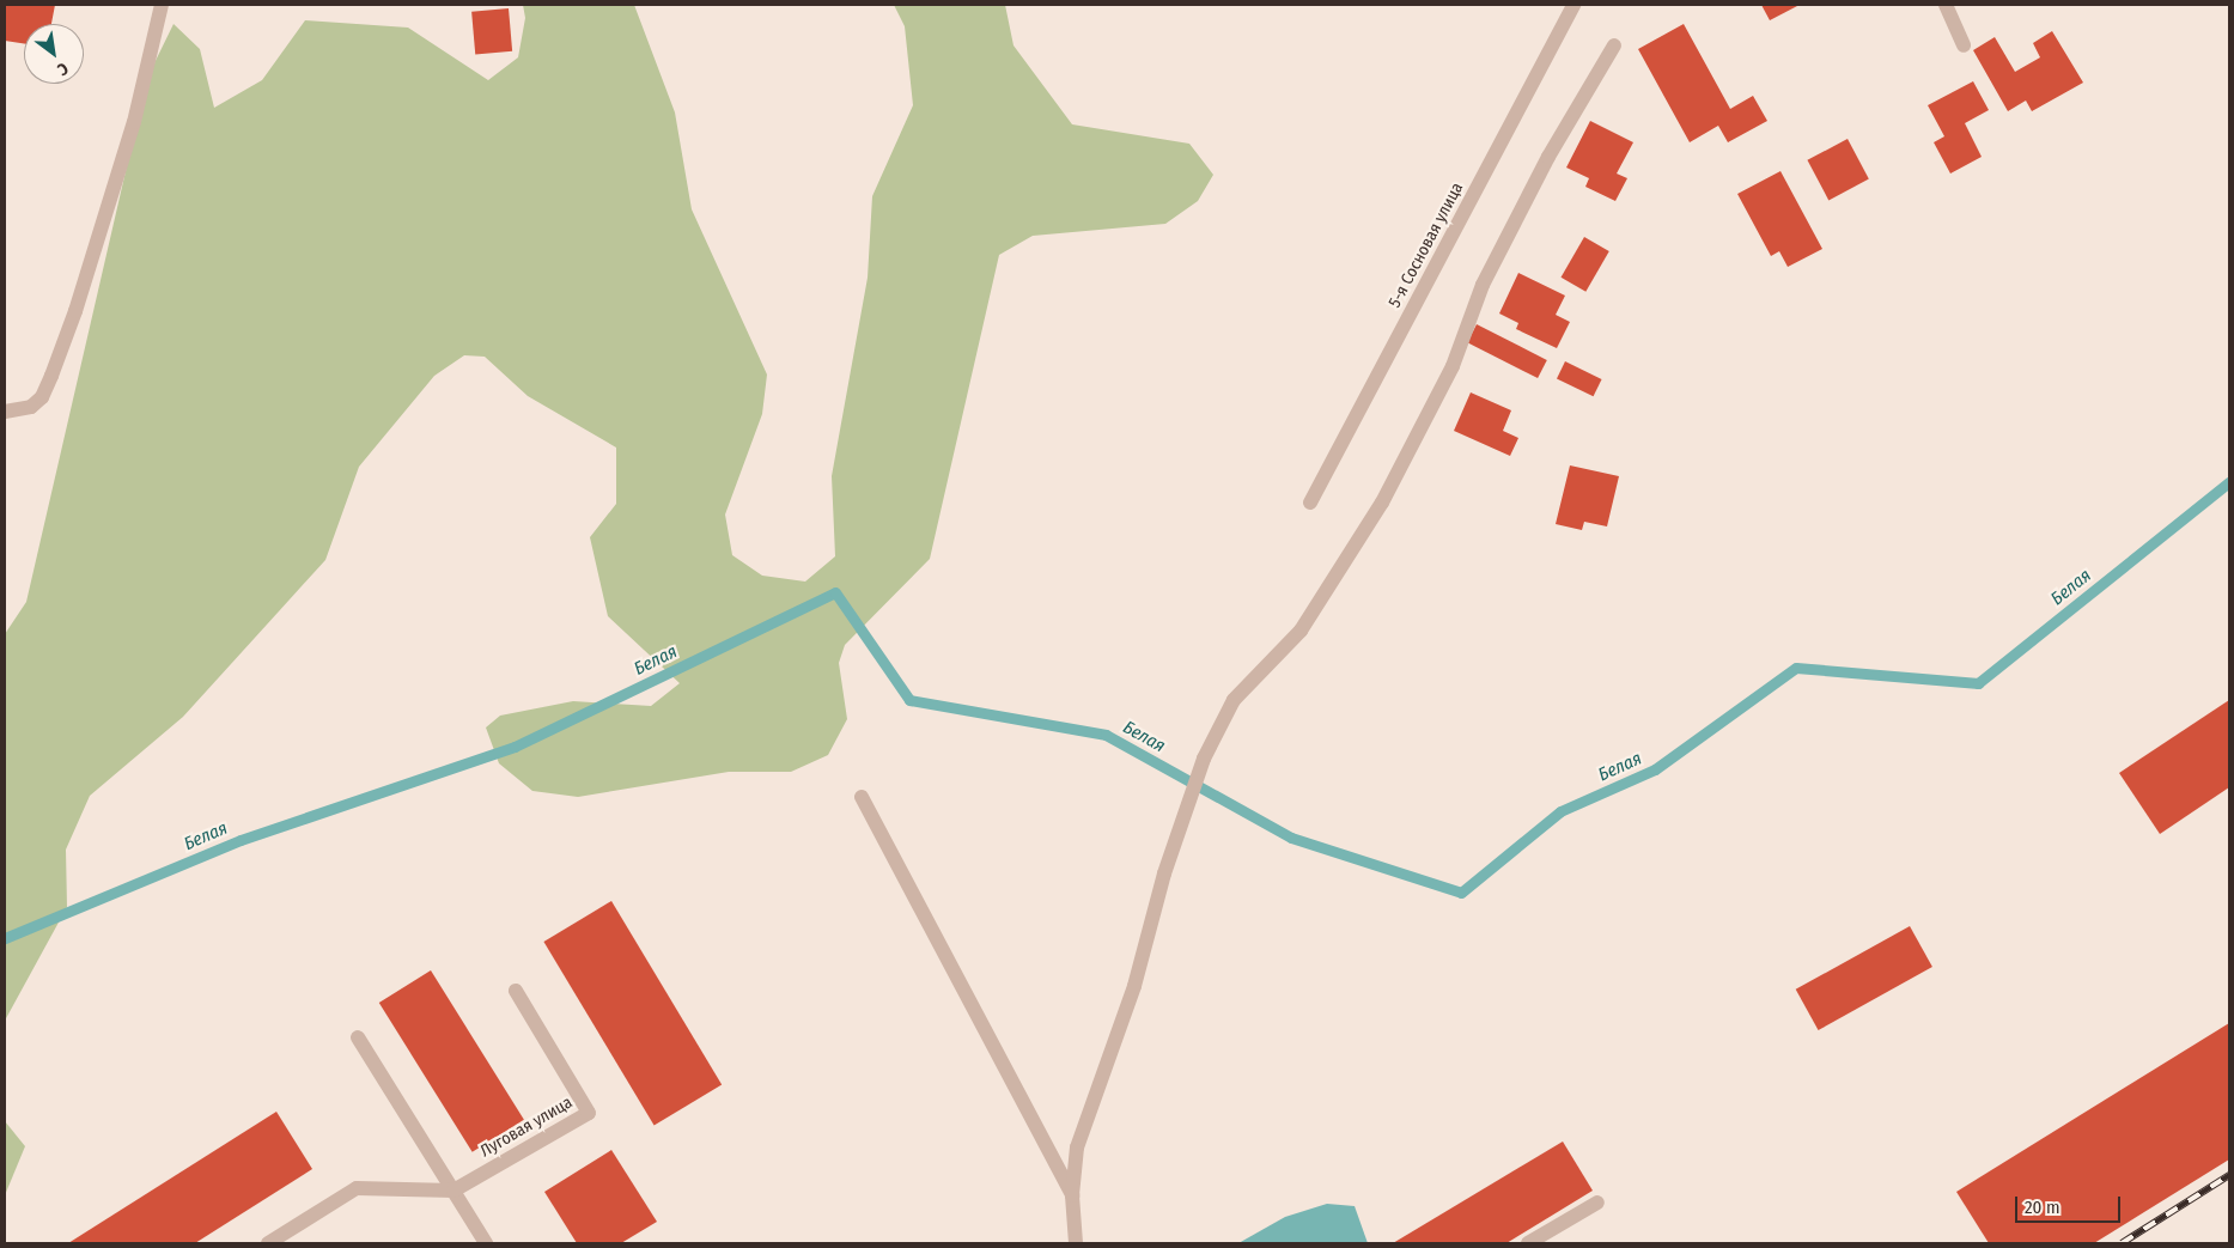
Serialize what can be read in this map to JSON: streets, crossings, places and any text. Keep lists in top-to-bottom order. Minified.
{"streets":{"street":["5-я Сосновая улица","Луговая улица"]},"water":["Белая"],"scale_bar":"20 m","north":"bottom right"}
